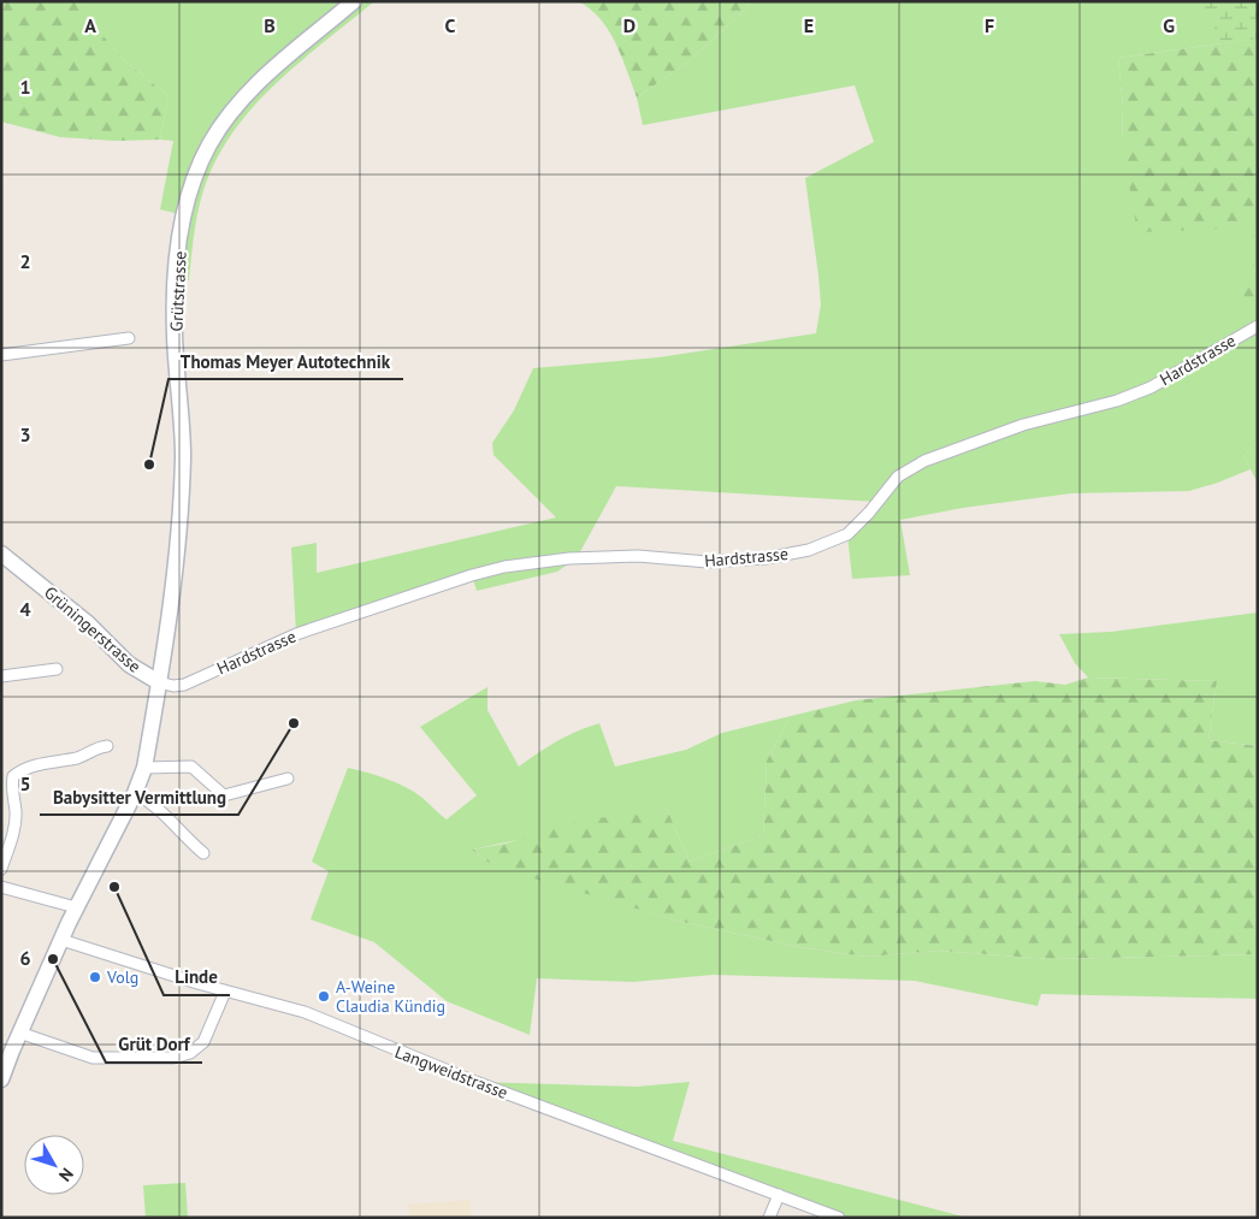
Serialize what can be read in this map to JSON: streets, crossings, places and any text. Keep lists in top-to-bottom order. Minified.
{"streets":{"main road":["Grütstrasse","Grüningerstrasse"],"street":["Hardstrasse","Langweidstrasse"]},"crossings":[["Grütstrasse","Hardstrasse"],["Grütstrasse","Grüningerstrasse"],["Hardstrasse","Grüningerstrasse"],["Grüningerstrasse","Langweidstrasse"]],"places":["Thomas Meyer Autotechnik","Babysitter Vermittlung","Linde","Grüt Dorf","Volg","A-Weine Claudia Kündig"],"north":"bottom right","grid":{"columns":["A","B","C","D","E","F","G"],"rows":["1","2","3","4","5","6"]}}
